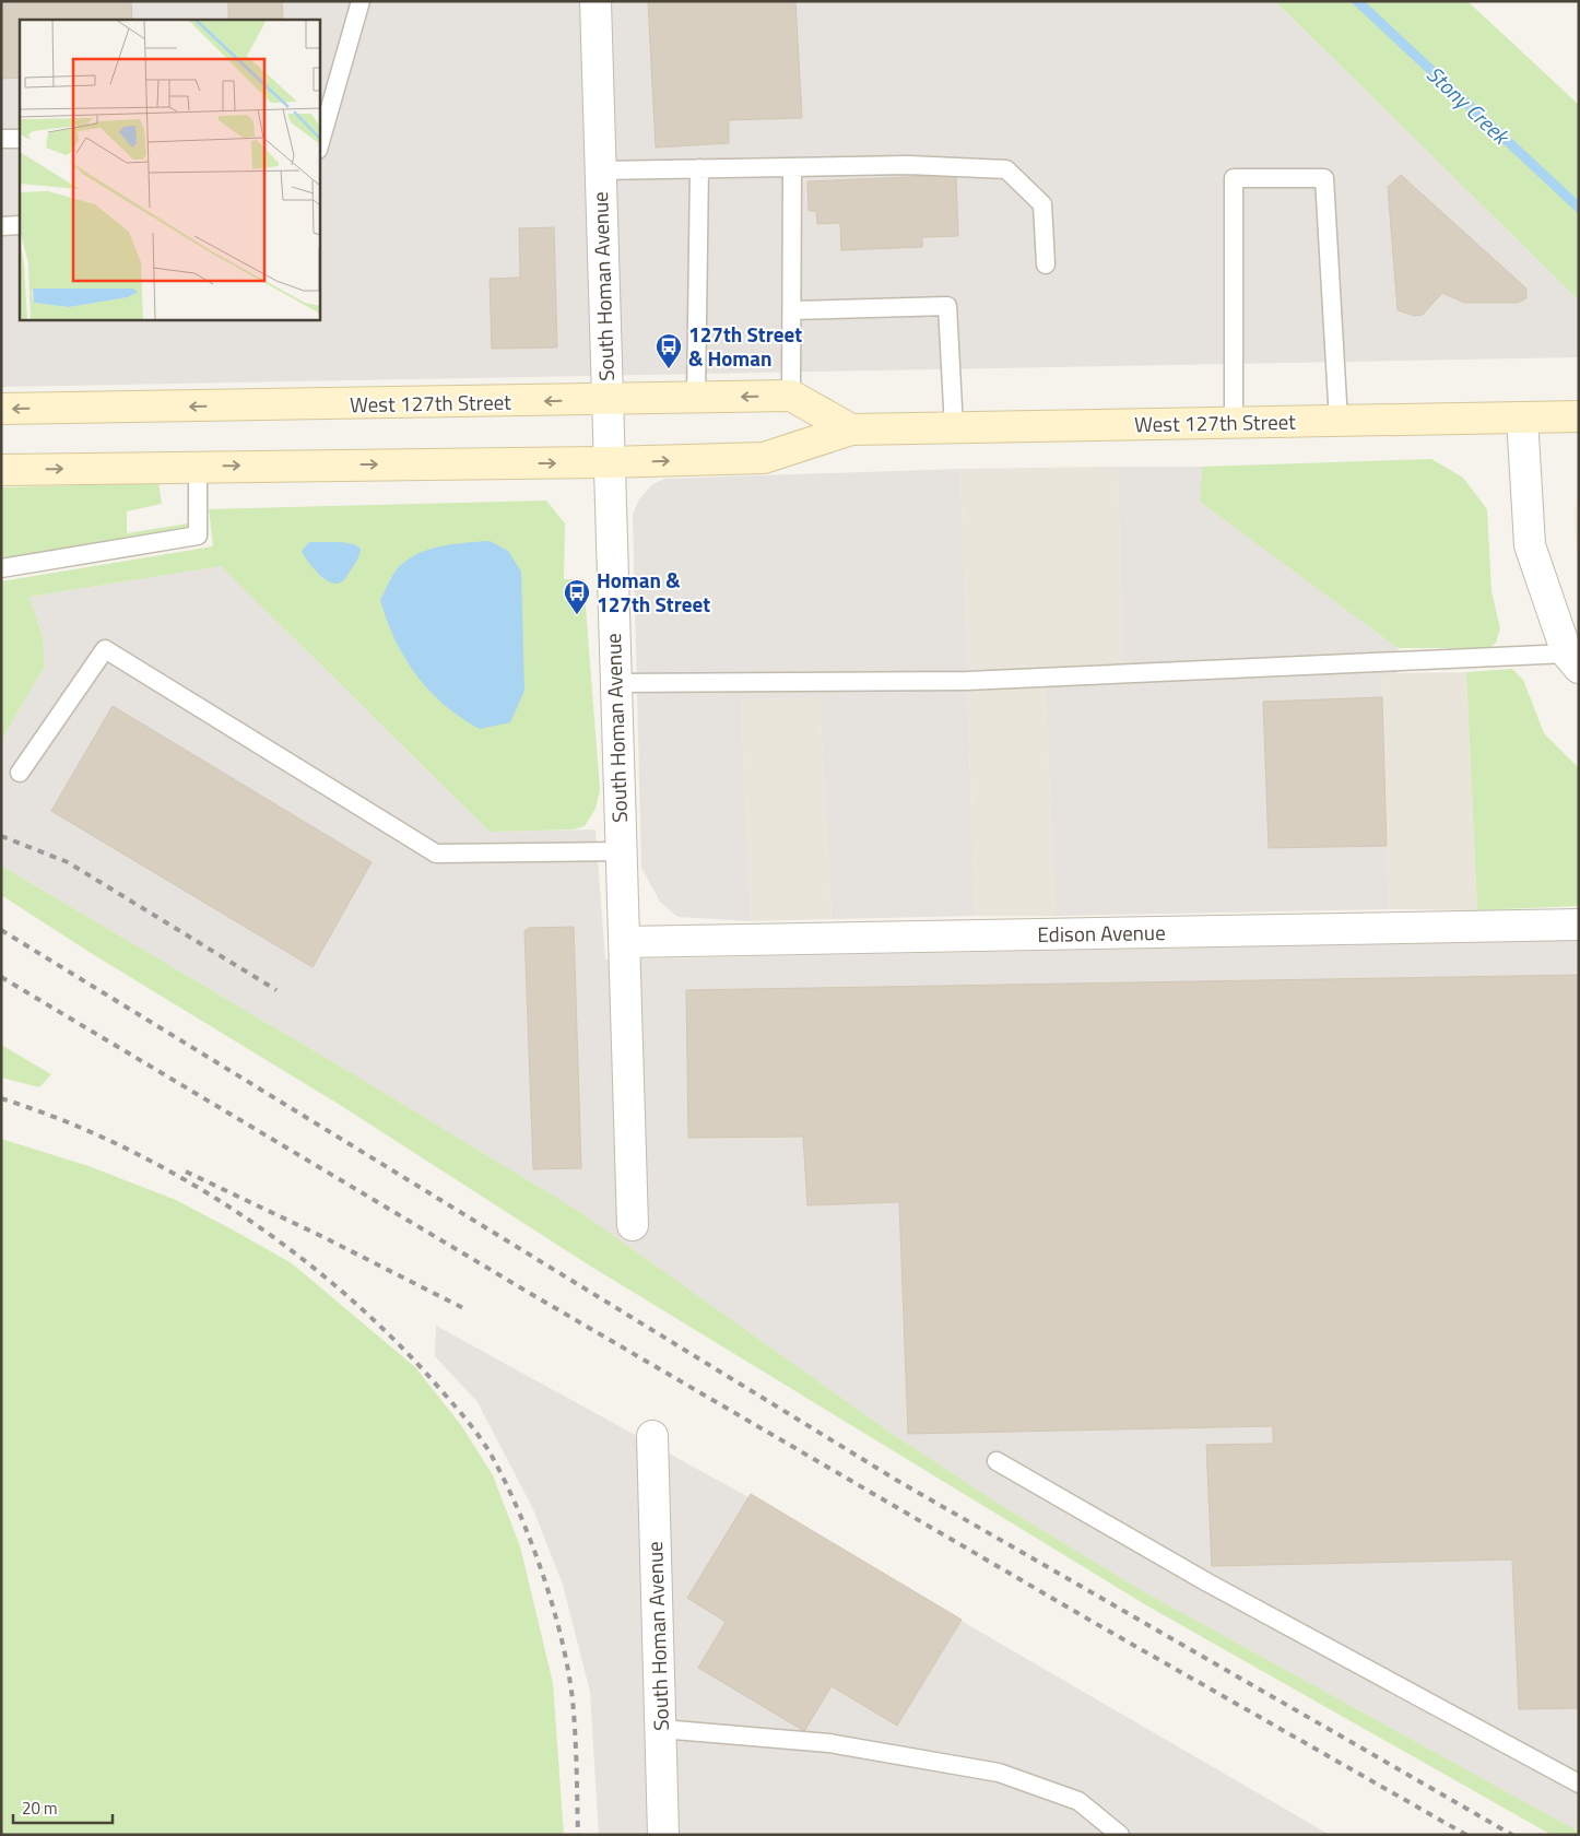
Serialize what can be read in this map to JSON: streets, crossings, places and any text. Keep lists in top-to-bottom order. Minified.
{"streets":{"main road":["West 127th Street"],"street":["South Homan Avenue","Edison Avenue"]},"crossings":[["South Homan Avenue","West 127th Street"],["South Homan Avenue","Edison Avenue"]],"water":["Stony Creek"],"places":{"bus stop":["127th Street & Homan","Homan & 127th Street"]},"scale_bar":"20 m"}
